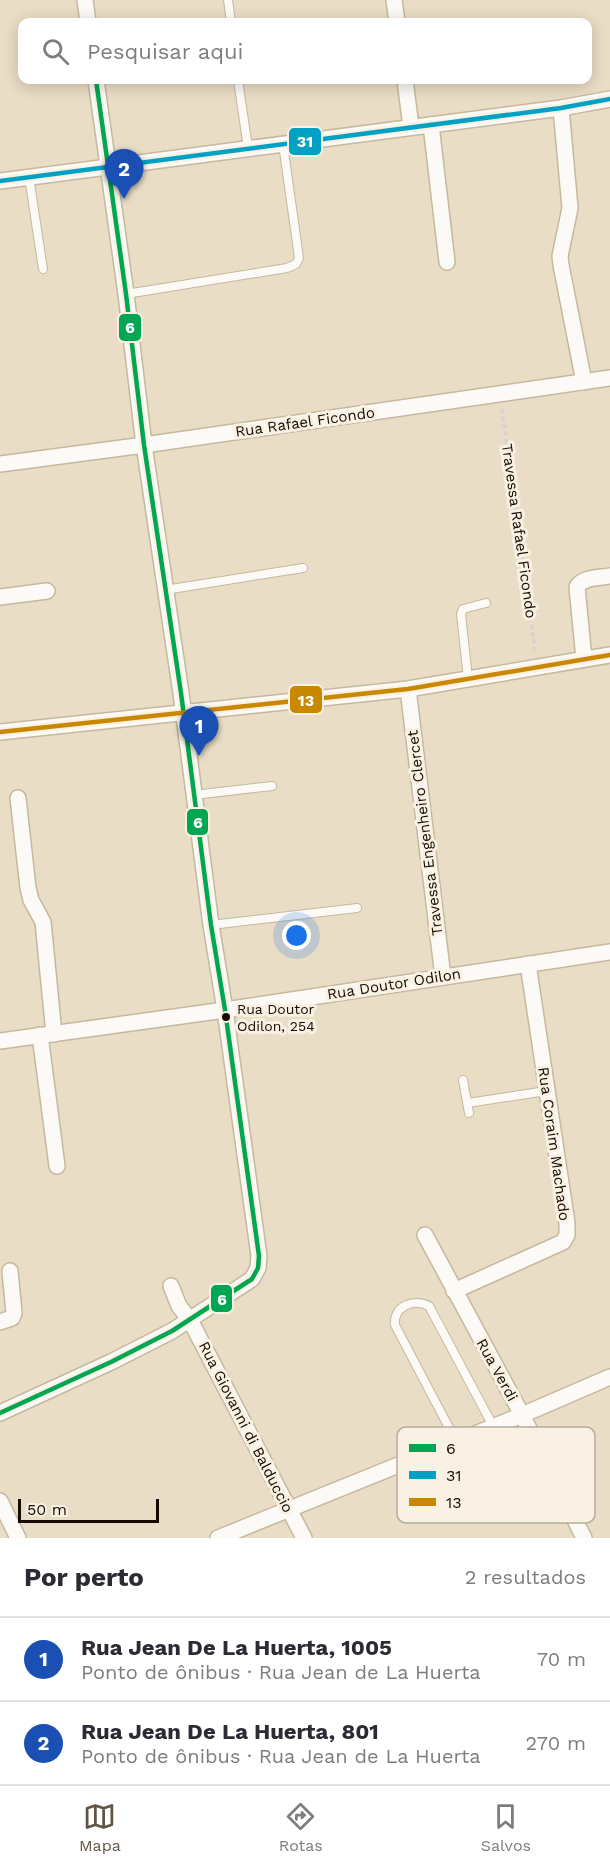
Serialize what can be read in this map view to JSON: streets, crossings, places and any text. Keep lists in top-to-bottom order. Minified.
{"streets":{"street":["Rua Rafael Ficondo","Travessa Engenheiro Clercet","Rua Doutor Odilon","Rua Coraim Machado","Rua Verdi","Rua Giovanni di Balduccio"],"path":["Travessa Rafael Ficondo"]},"crossings":[["Rua Rafael Ficondo","Travessa Rafael Ficondo"],["Travessa Engenheiro Clercet","Rua Doutor Odilon"],["Rua Doutor Odilon","Rua Coraim Machado"],["Rua Coraim Machado","Rua Verdi"]],"places":["Rua Doutor Odilon, 254"],"lines":["transit line 6","transit line 31","transit line 13"],"legend":["6","31","13"],"scale_bar":"50 m","page":{"search":"Pesquisar aqui","pins":["2","1"],"scale":"50 m","heading":["Por perto","2 resultados"],"list":[{"mark":"1","name":"Rua Jean De La Huerta, 1005","note":"Ponto de ônibus · Rua Jean de La Huerta","value":"70 m"},{"mark":"2","name":"Rua Jean De La Huerta, 801","note":"Ponto de ônibus · Rua Jean de La Huerta","value":"270 m"}],"nav":["Mapa","Rotas","Salvos"]}}
